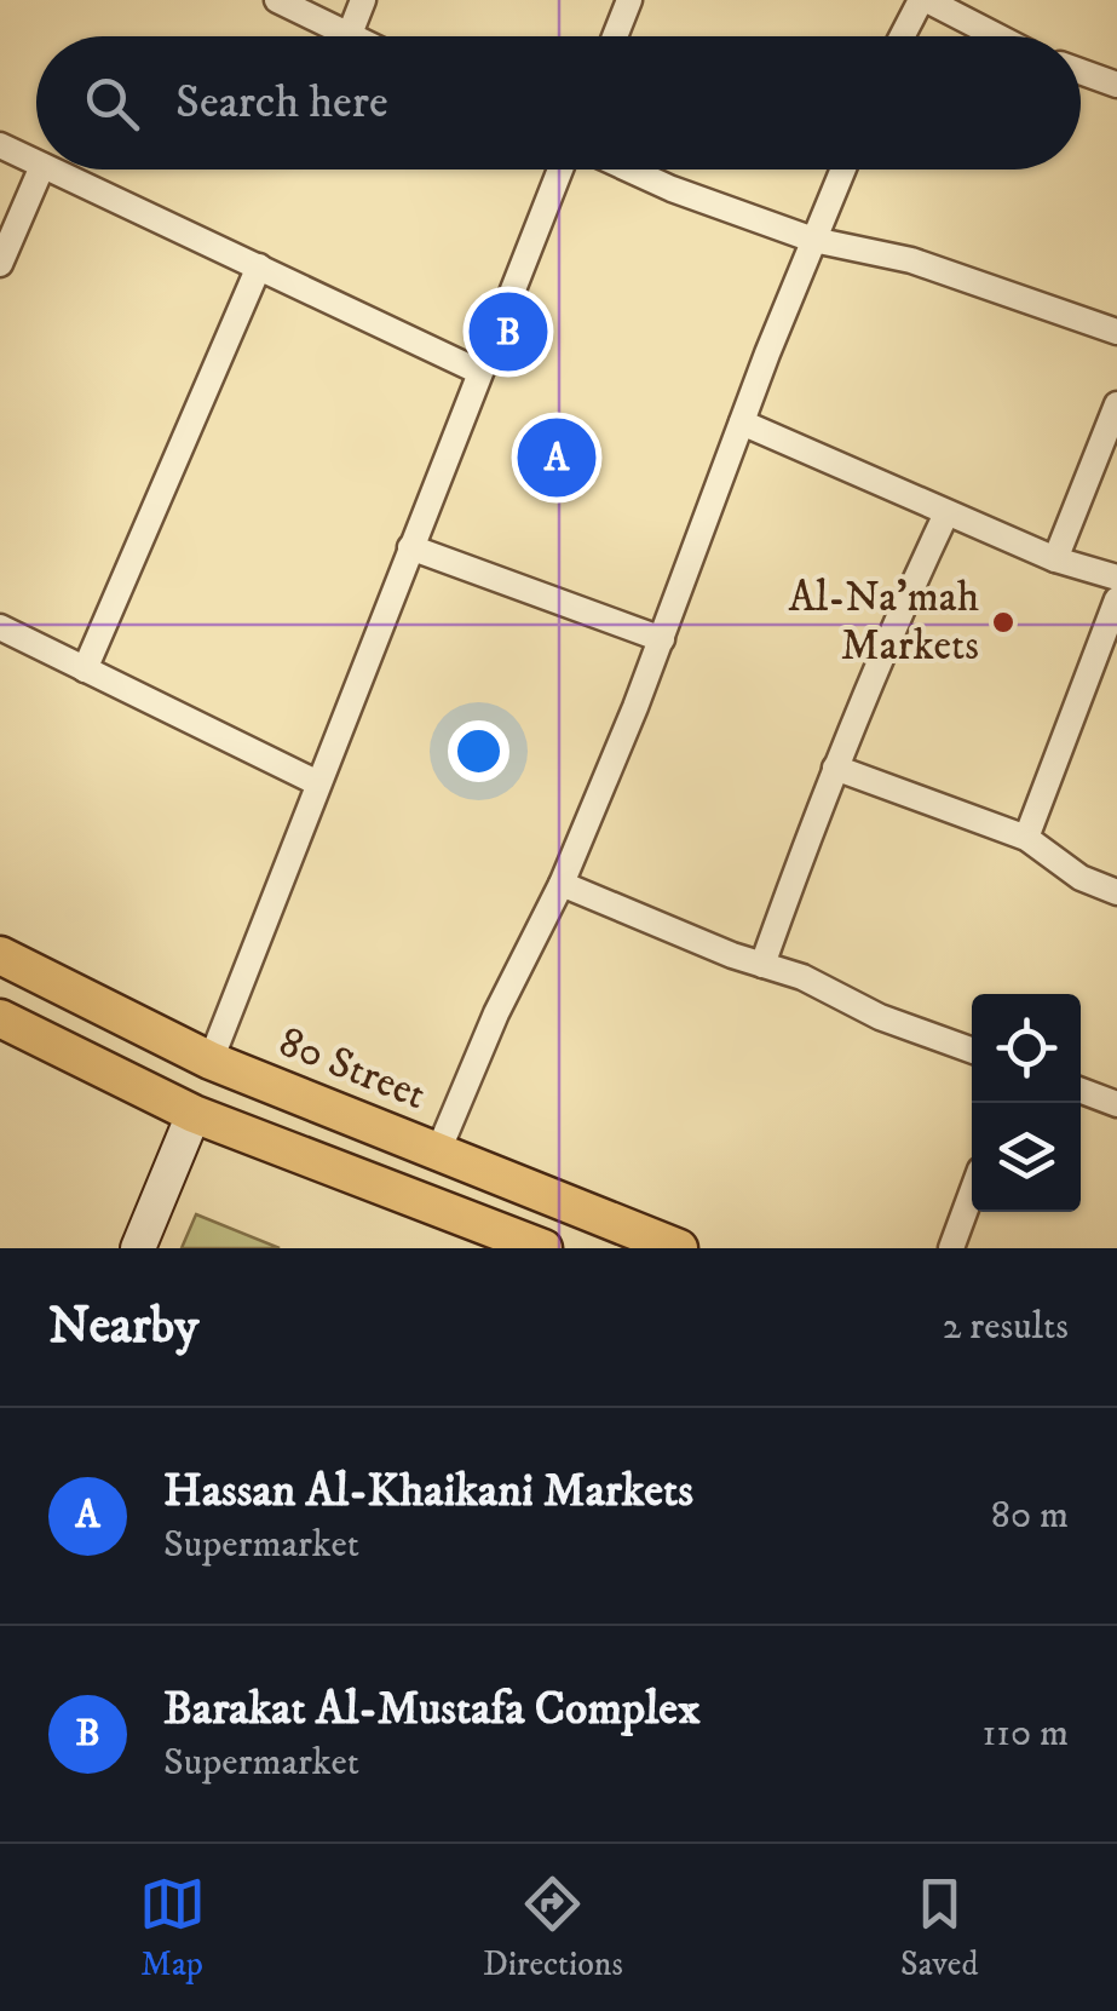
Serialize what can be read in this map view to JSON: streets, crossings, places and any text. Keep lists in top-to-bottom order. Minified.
{"streets":{"main road":["80 Street"]},"places":["Al-Na’mah Markets"],"page":{"search":"Search here","pins":["B","A"],"heading":["Nearby","2 results"],"list":[{"mark":"A","name":"Hassan Al-Khaikani Markets","note":"Supermarket","value":"80 m"},{"mark":"B","name":"Barakat Al-Mustafa Complex","note":"Supermarket","value":"110 m"}],"nav":["Map","Directions","Saved"]}}
